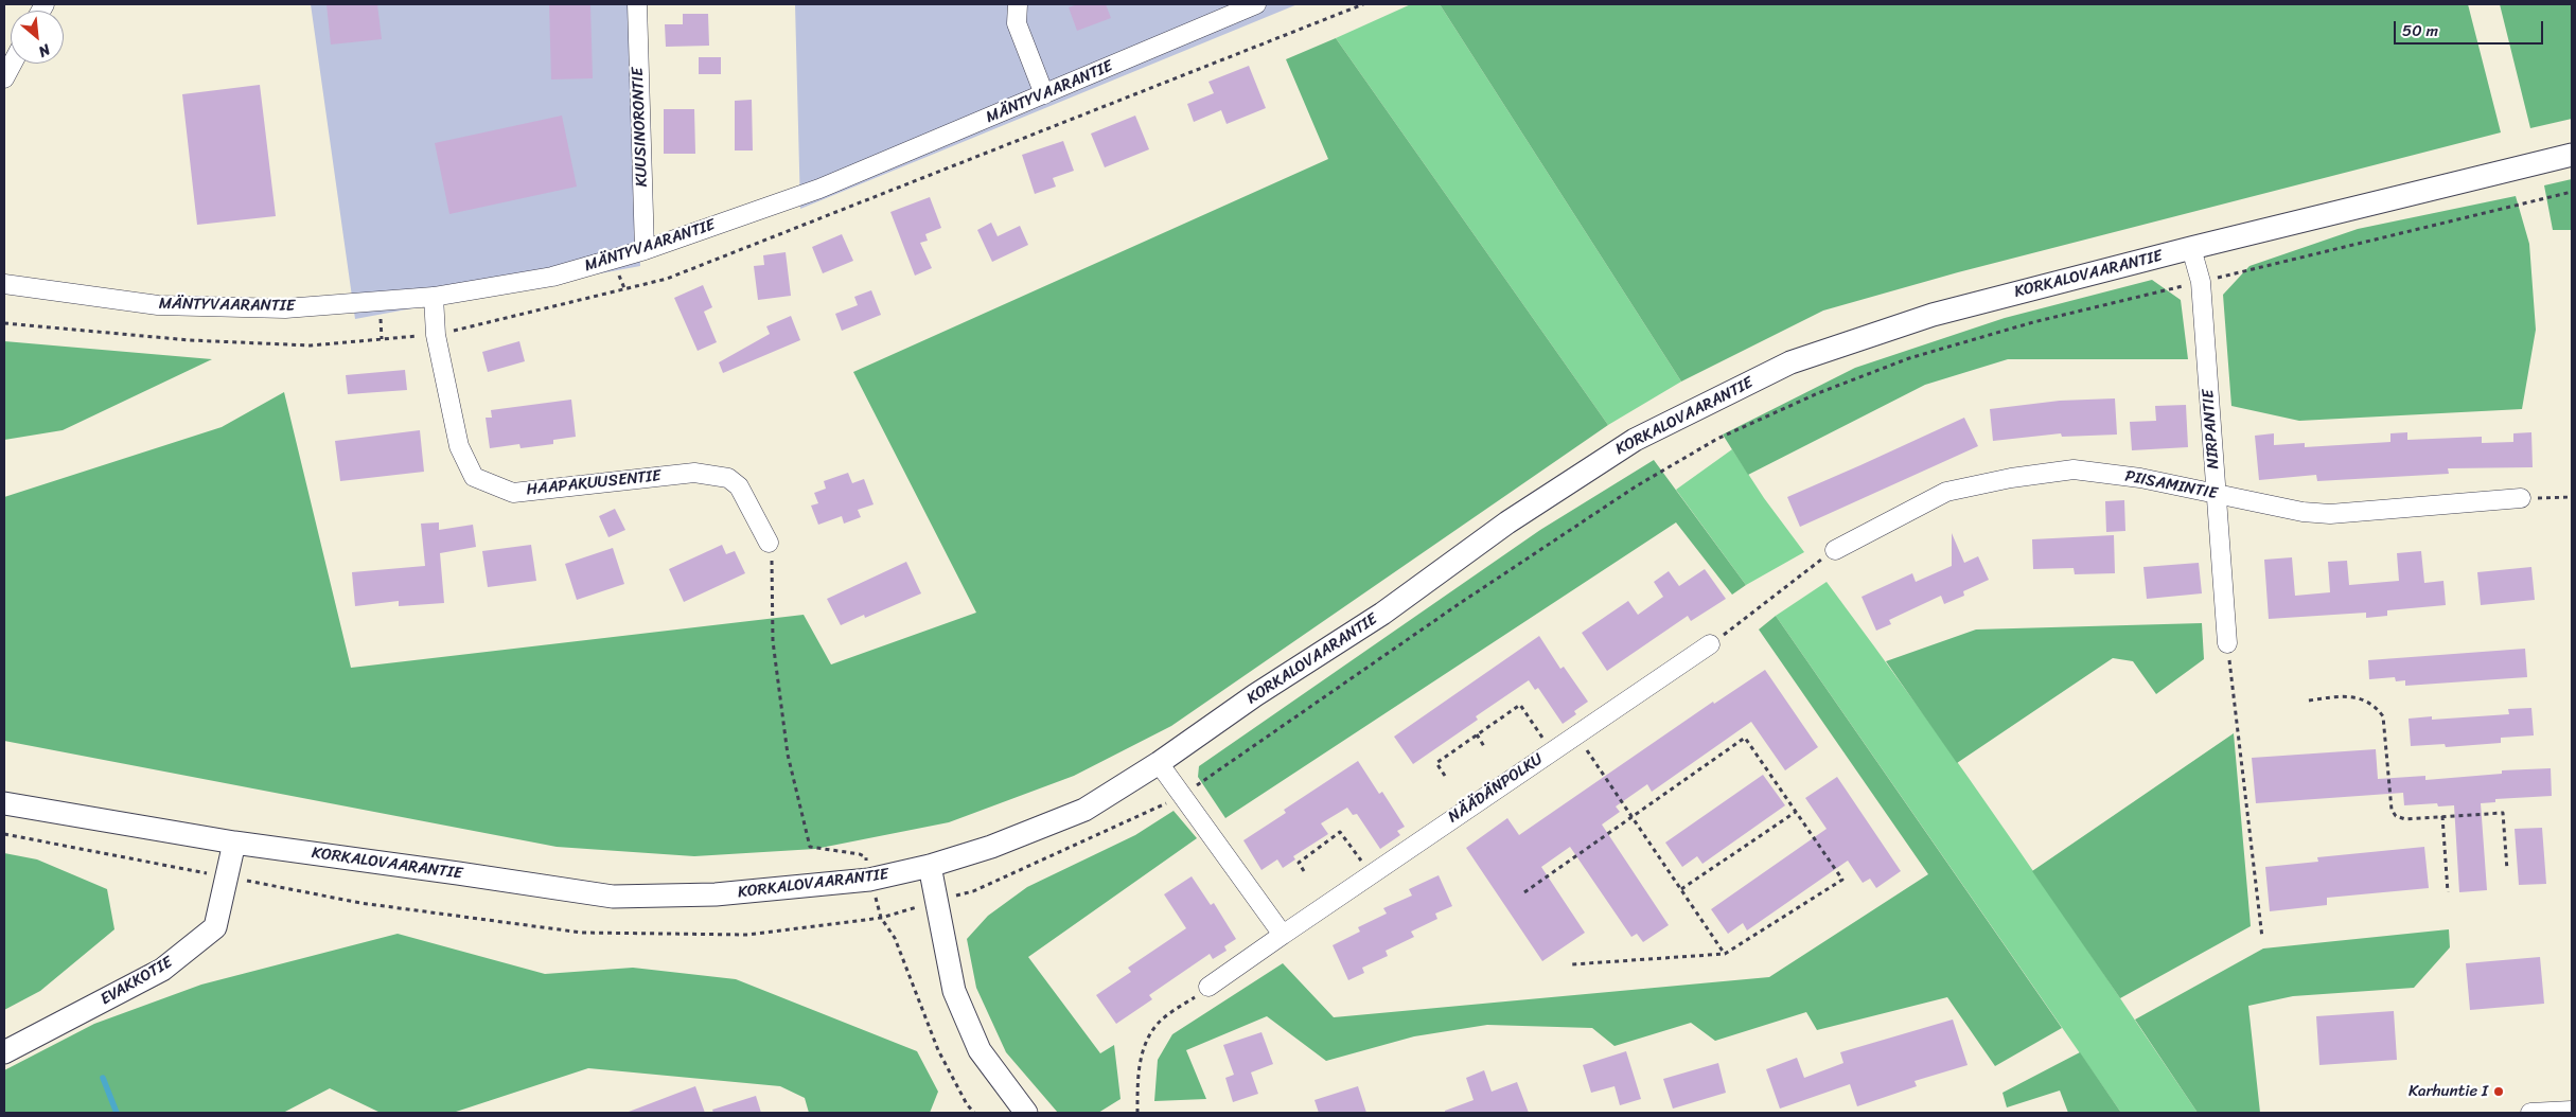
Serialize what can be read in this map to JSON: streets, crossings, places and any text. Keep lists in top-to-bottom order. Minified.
{"streets":{"street":["MÄNTYVAARANTIE","KUUSINORONTIE","KORKALOVAARANTIE","NIRPANTIE","HAAPAKUUSENTIE","PIISAMINTIE","NÄÄDÄNPOLKU","EVAKKOTIE"]},"crossings":[["MÄNTYVAARANTIE","KUUSINORONTIE"],["MÄNTYVAARANTIE","HAAPAKUUSENTIE"],["KORKALOVAARANTIE","NIRPANTIE"],["KORKALOVAARANTIE","EVAKKOTIE"],["NIRPANTIE","PIISAMINTIE"]],"places":["Karhuntie I"],"scale_bar":"50 m","north":"bottom right"}
